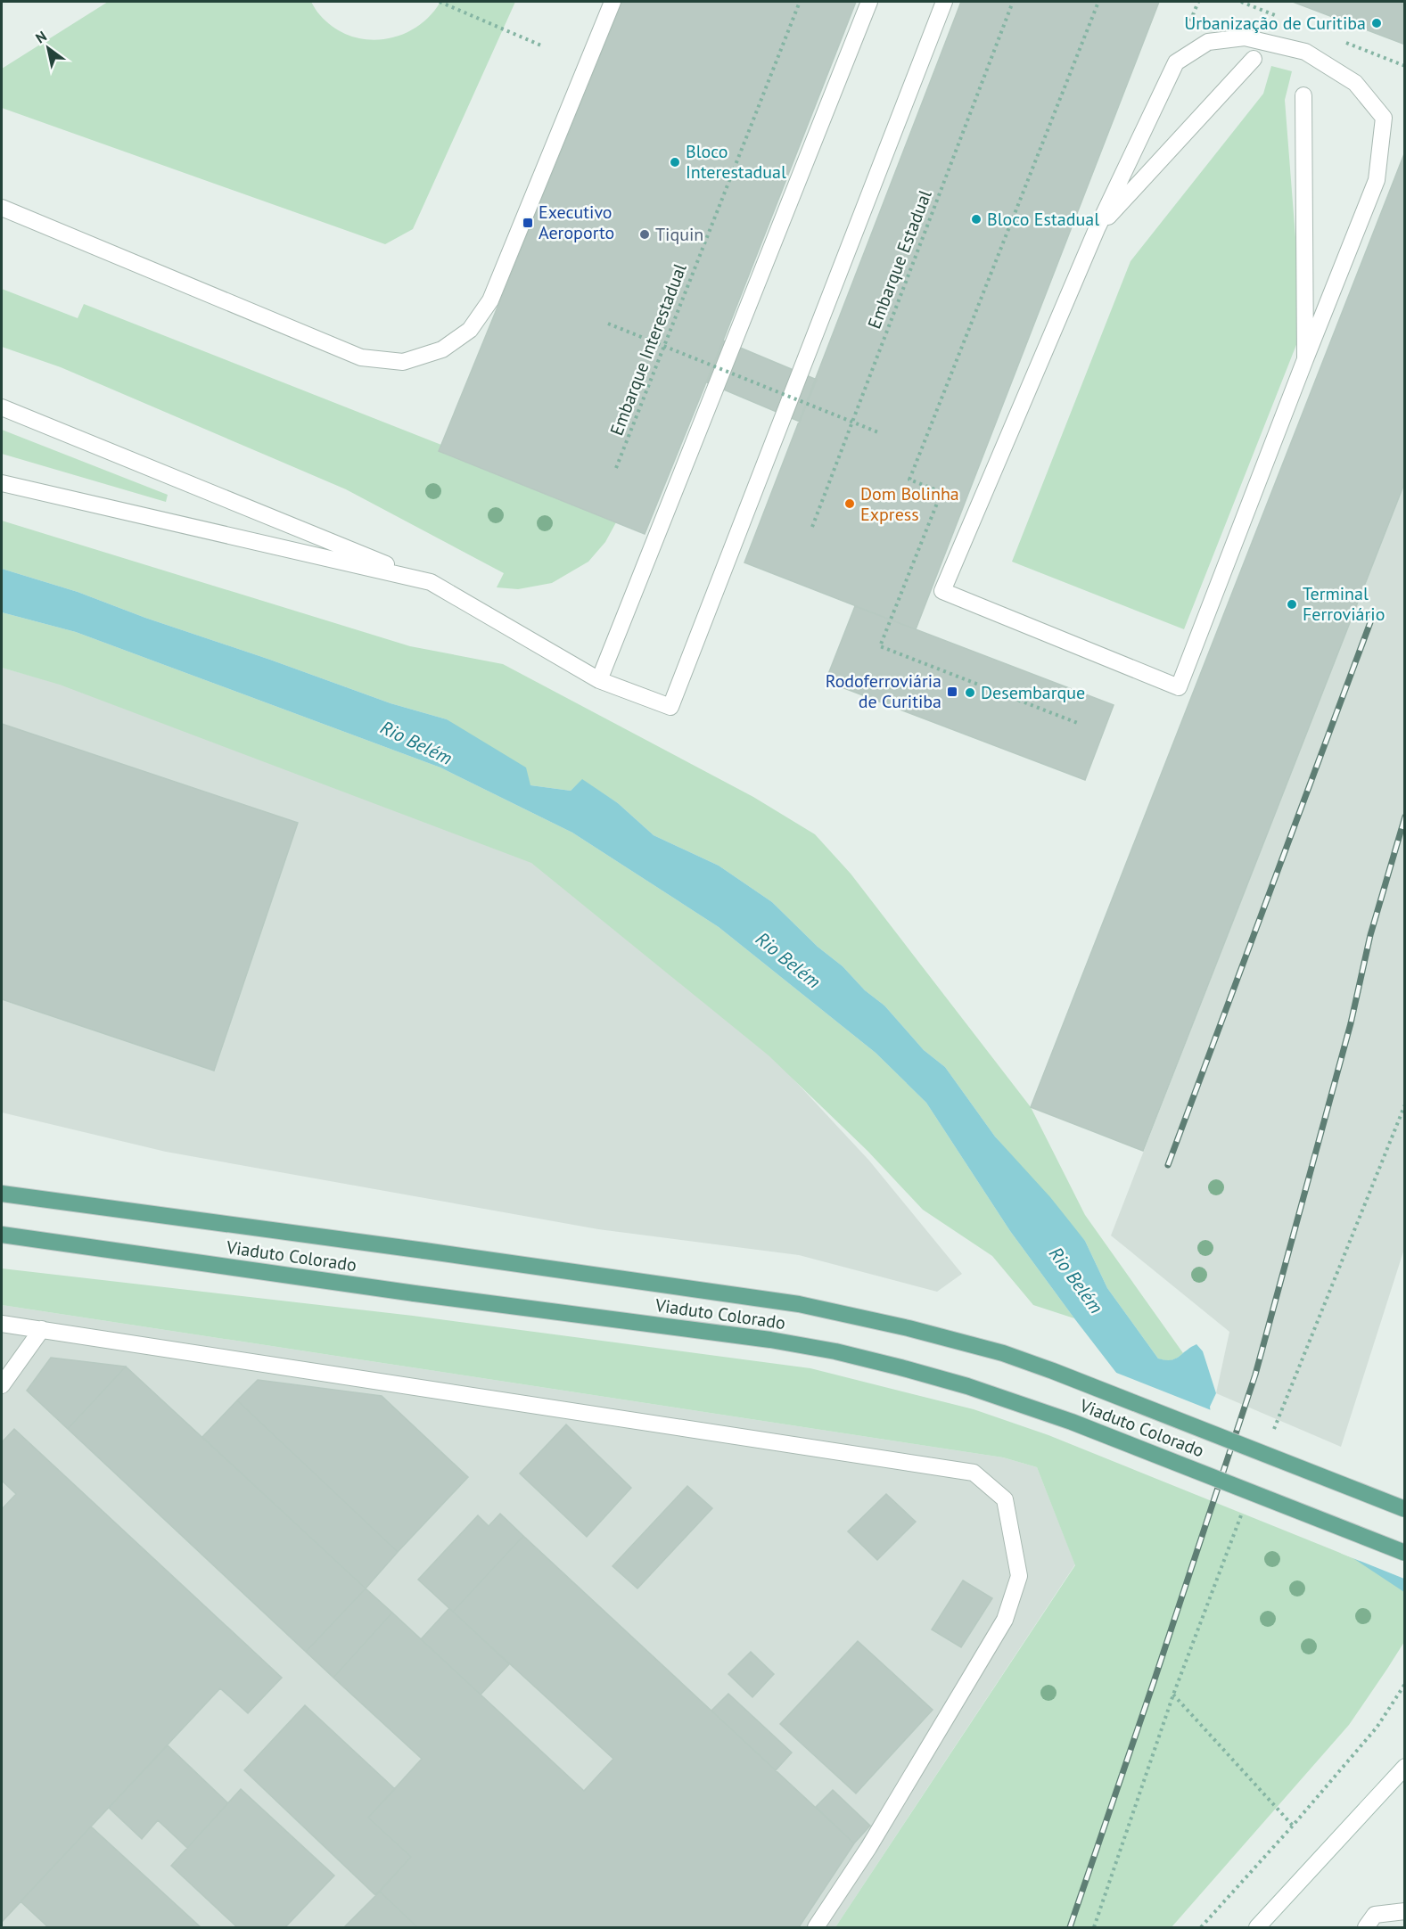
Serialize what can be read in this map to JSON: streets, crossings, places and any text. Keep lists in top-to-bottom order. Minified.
{"streets":{"main road":["Viaduto Colorado"],"path":["Embarque Estadual","Embarque Interestadual"]},"water":["Rio Belém"],"places":{"other":["Urbanização de Curitiba","Bloco Interestadual","Bloco Estadual","Tiquin","Dom Bolinha Express","Terminal Ferroviário","Desembarque"],"transit":["Executivo Aeroporto","Rodoferroviária de Curitiba"]},"north":"top left"}
